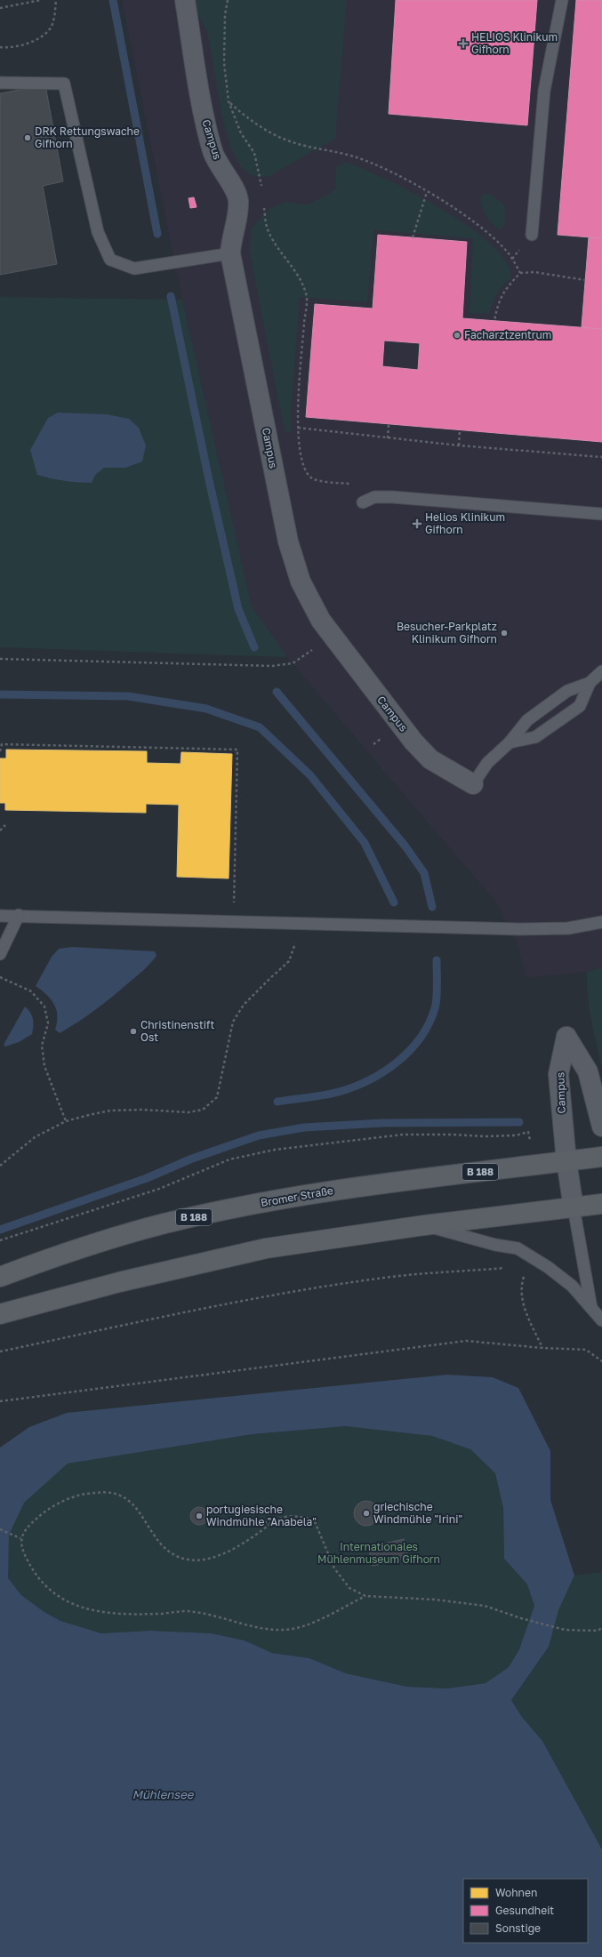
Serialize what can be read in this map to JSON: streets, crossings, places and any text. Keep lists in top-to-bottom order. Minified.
{"streets":{"main road":["B 188","Bromer Straße"],"street":["Campus"]},"crossings":[["Campus","Bromer Straße"]],"water":["Mühlensee"],"parks":["Internationales Mühlenmuseum Gifhorn"],"places":{"health":["HELIOS Klinikum Gifhorn","Helios Klinikum Gifhorn"],"other":["DRK Rettungswache Gifhorn","Facharztzentrum","Besucher-Parkplatz Klinikum Gifhorn","Christinenstift Ost","griechische Windmühle \"Irini\"","portugiesische Windmühle \"Anabela\""]},"legend":["Wohnen","Gesundheit","Sonstige"]}
